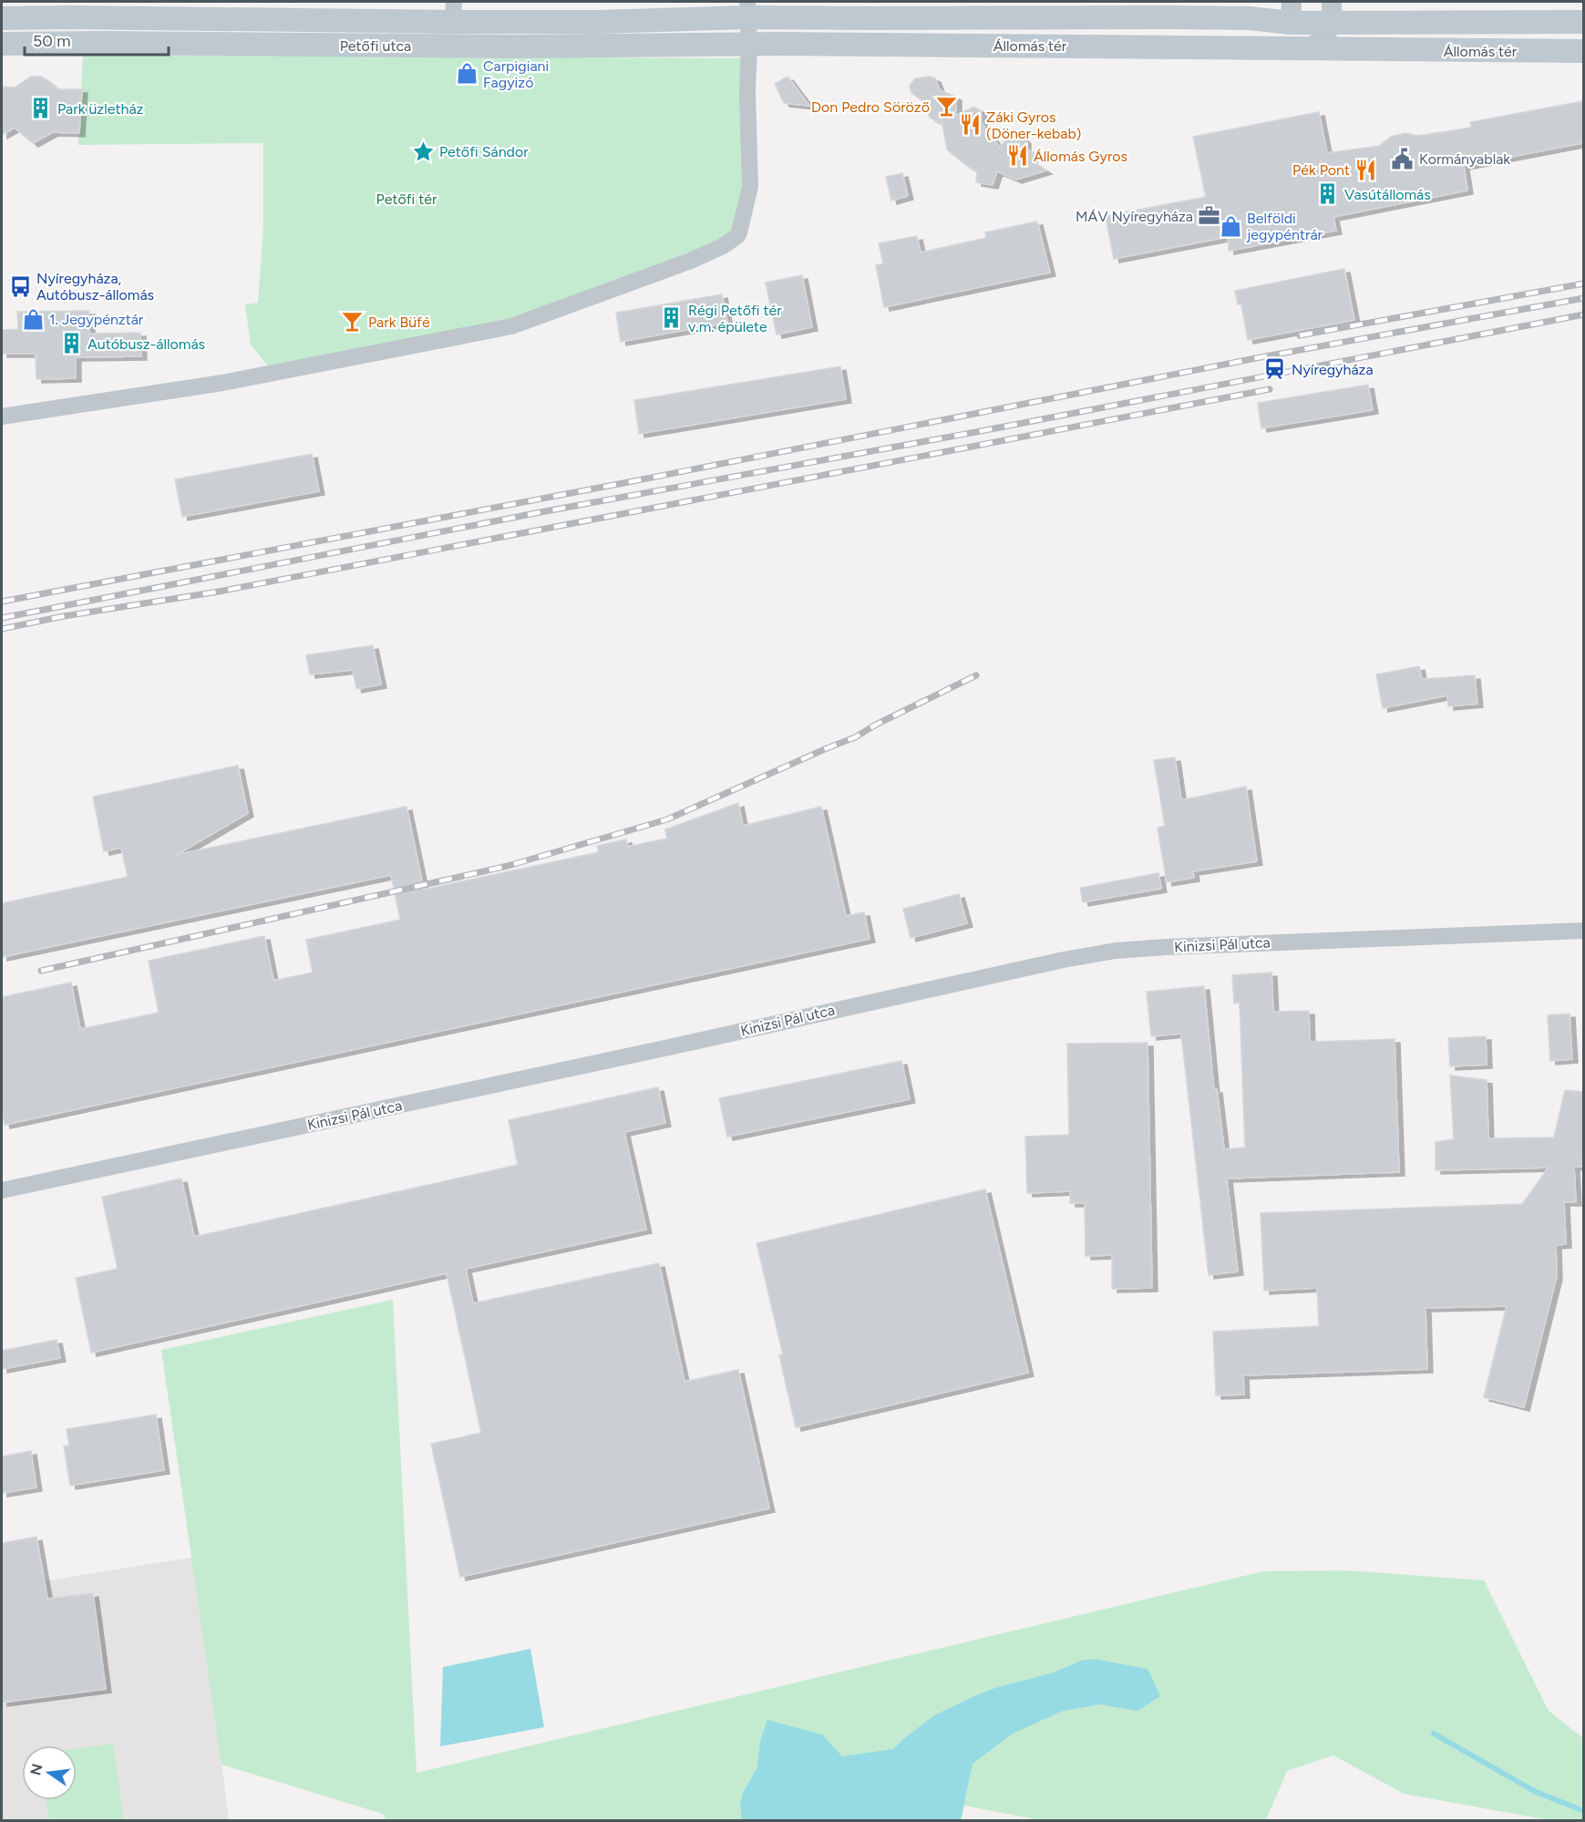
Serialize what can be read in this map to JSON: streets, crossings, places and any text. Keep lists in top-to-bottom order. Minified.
{"streets":{"main road":["Petőfi utca","Állomás tér"],"street":["Kinizsi Pál utca"]},"crossings":[["Petőfi utca","Állomás tér"]],"parks":["Petőfi tér"],"places":{"shop":["Carpigiani Fagyizó","Belföldi jegypéntrár","1. Jegypénztár"],"bar":["Don Pedro Söröző","Park Büfé"],"building":["Park üzletház","Vasútállomás","Régi Petőfi tér v.m. épülete","Autóbusz-állomás"],"restaurant":["Záki Gyros (Döner-kebab)","Állomás Gyros","Pék Pont"],"place":["Petőfi Sándor"],"public building":["Kormányablak"],"office":["MÁV Nyíregyháza"],"bus stop":["Nyíregyháza, Autóbusz-állomás"],"station":["Nyíregyháza"]},"scale_bar":"50 m","north":"left"}
